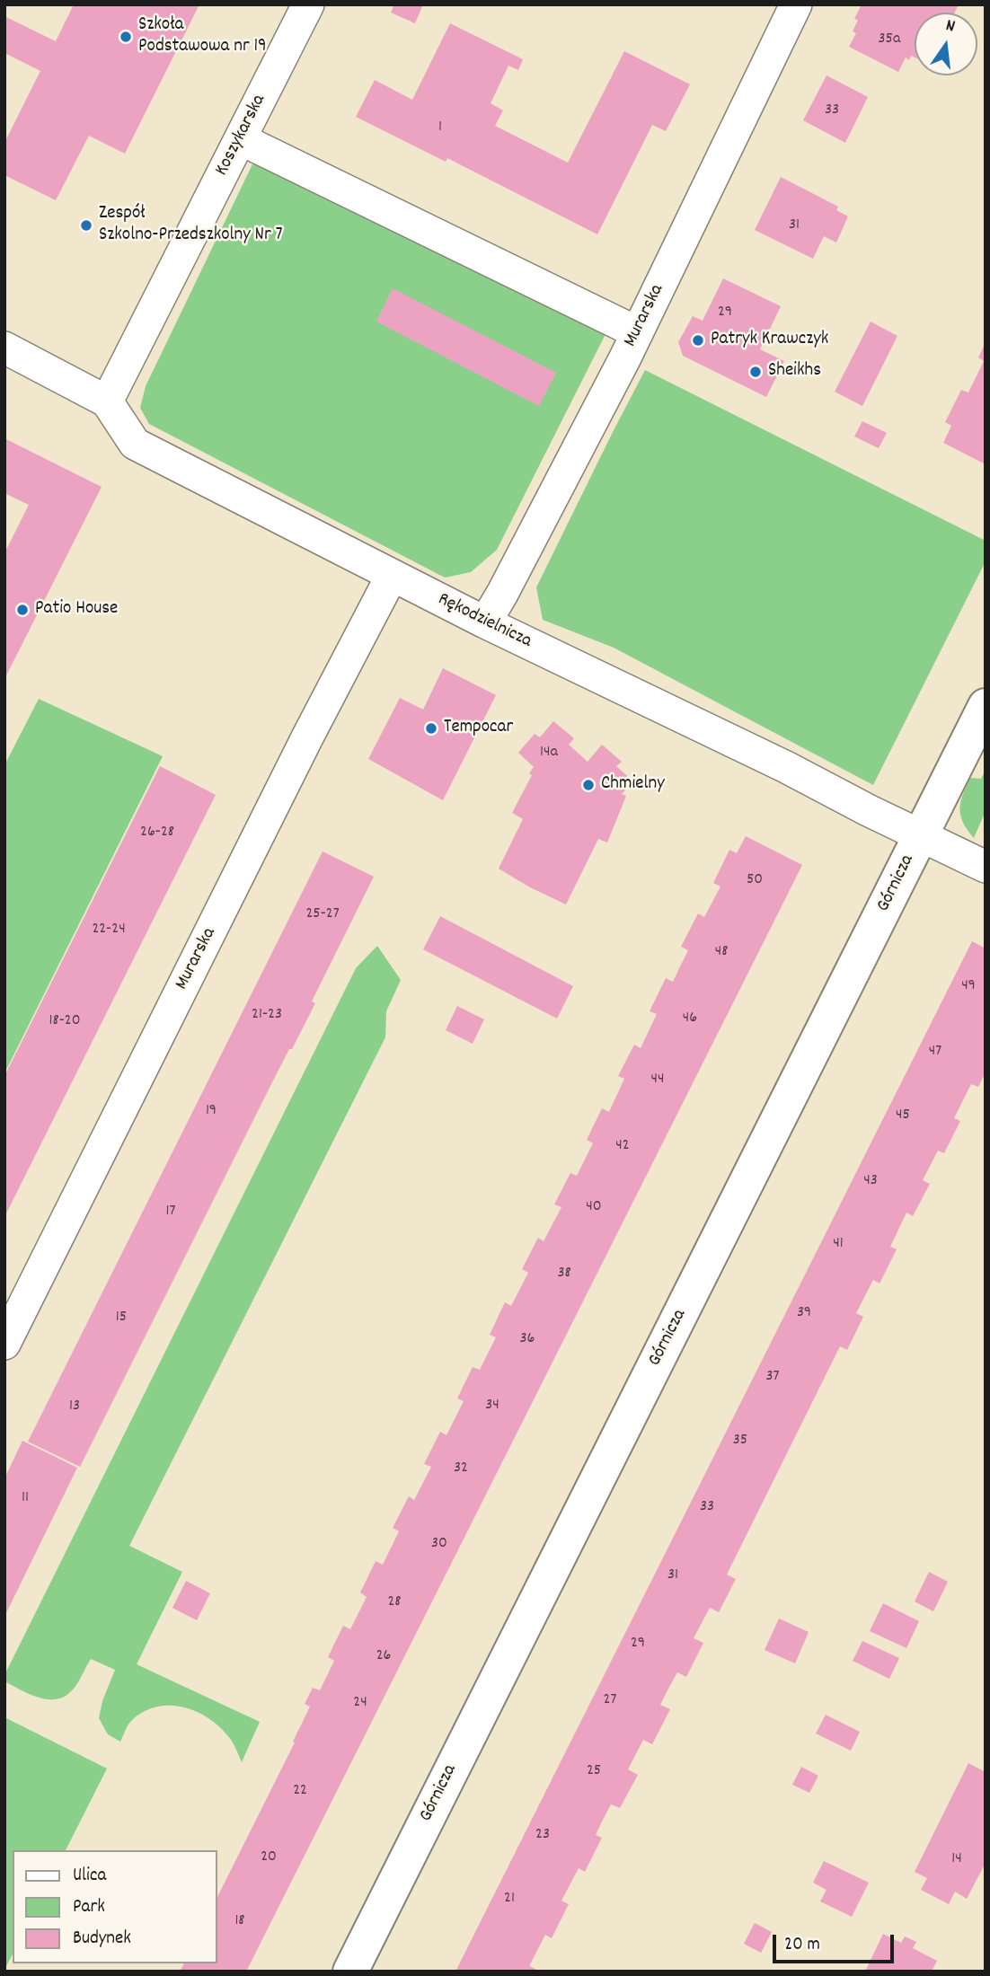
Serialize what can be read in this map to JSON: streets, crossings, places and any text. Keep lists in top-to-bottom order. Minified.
{"streets":{"street":["Koszykarska","Murarska","Rękodzielnicza","Górnicza"]},"crossings":[["Koszykarska","Rękodzielnicza"],["Murarska","Rękodzielnicza"],["Rękodzielnicza","Górnicza"]],"places":["Szkoła Podstawowa nr 19","Zespół Szkolno-Przedszkolny Nr 7","Patryk Krawczyk","Sheikhs","Patio House","Tempocar","Chmielny"],"house_numbers":["35a","33","1","31","29","14a","26-28","50","25-27","22-24","48","49","21-23","46","18-20","47","44","19","45","42","43","40","17","41","38","39","15","36","37","34","13","35","32","11","33","30","31","28","29","26","27","24","25","22","23","20","14","21","18"],"legend":["Ulica","Park","Budynek"],"scale_bar":"20 m","north":"top"}
